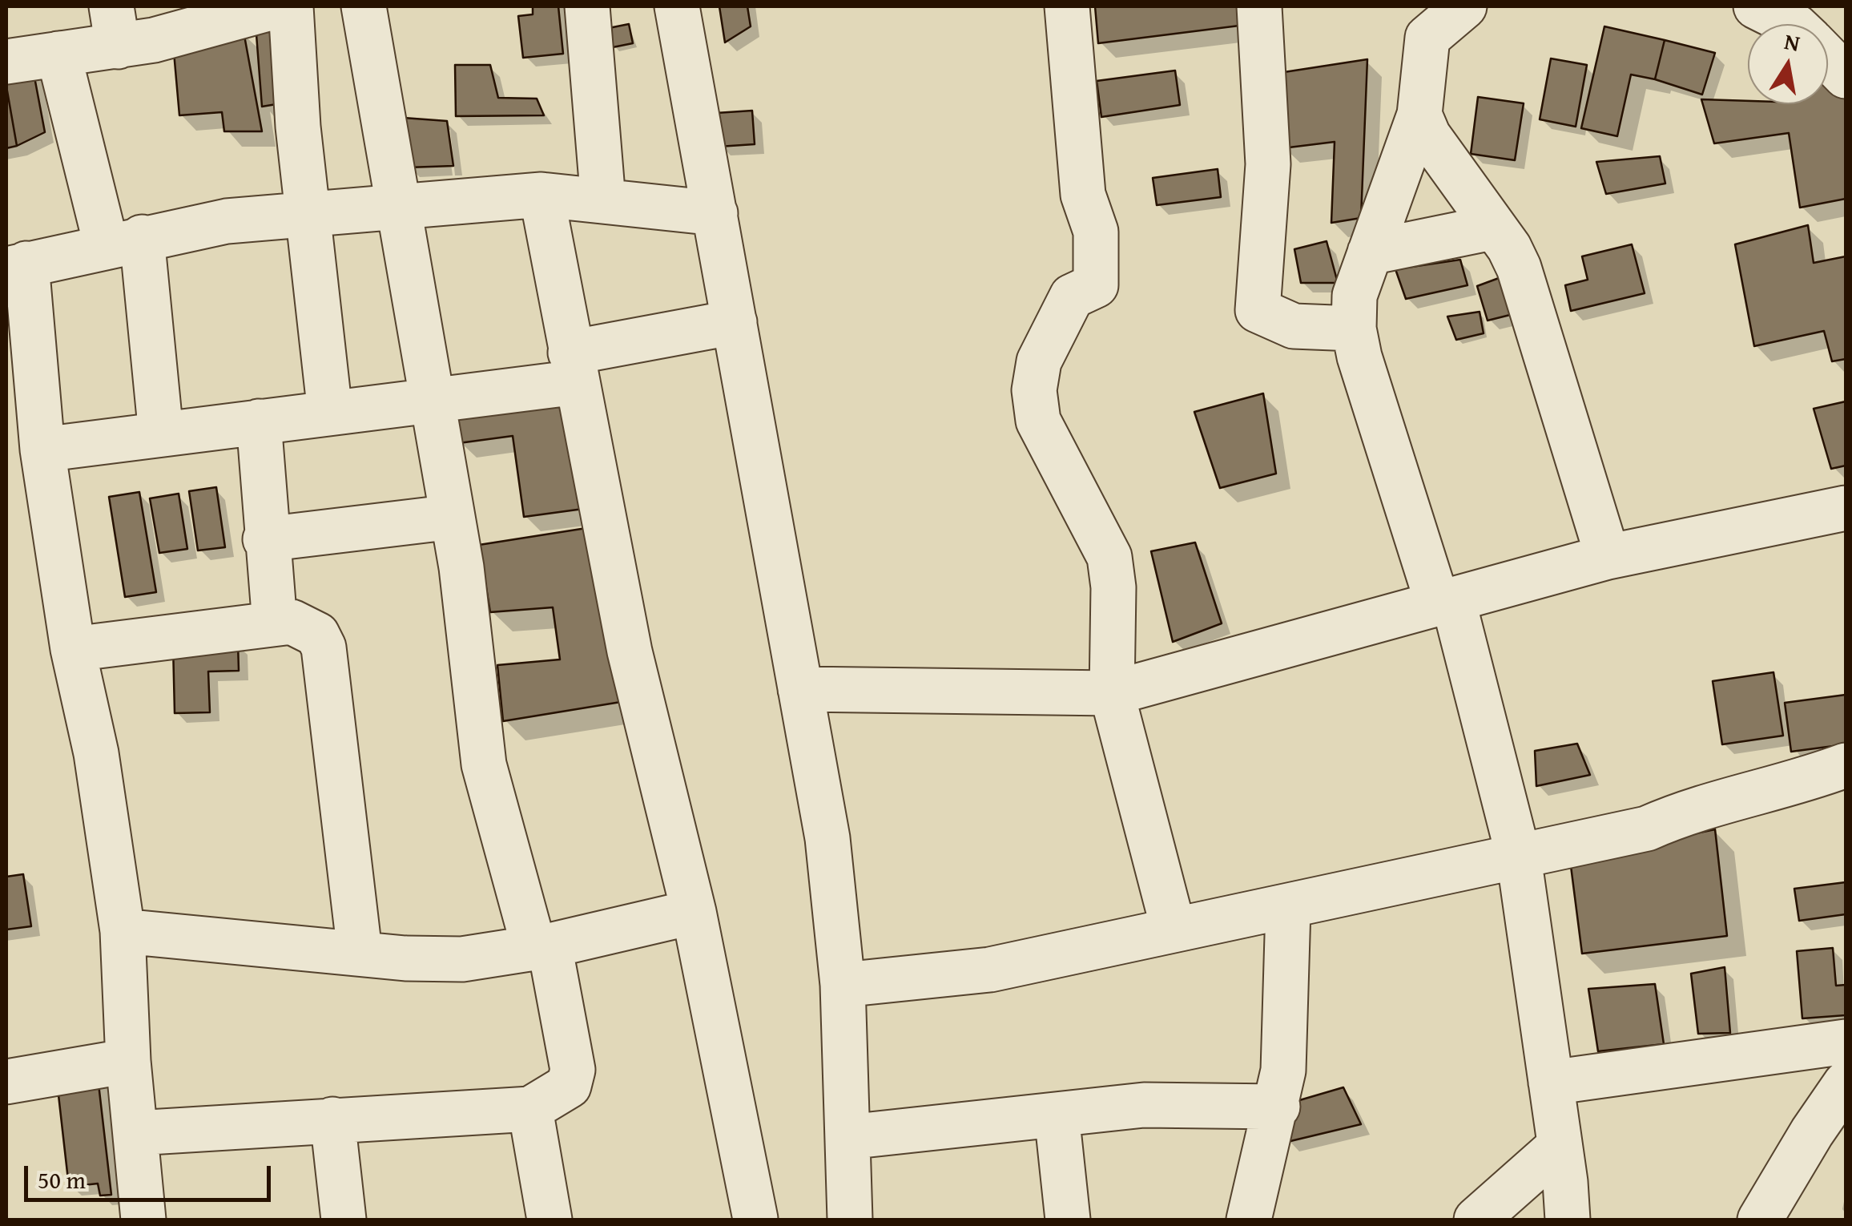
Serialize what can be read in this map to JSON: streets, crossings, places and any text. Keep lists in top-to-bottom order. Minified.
{"scale_bar":"50 m","north":"top"}
